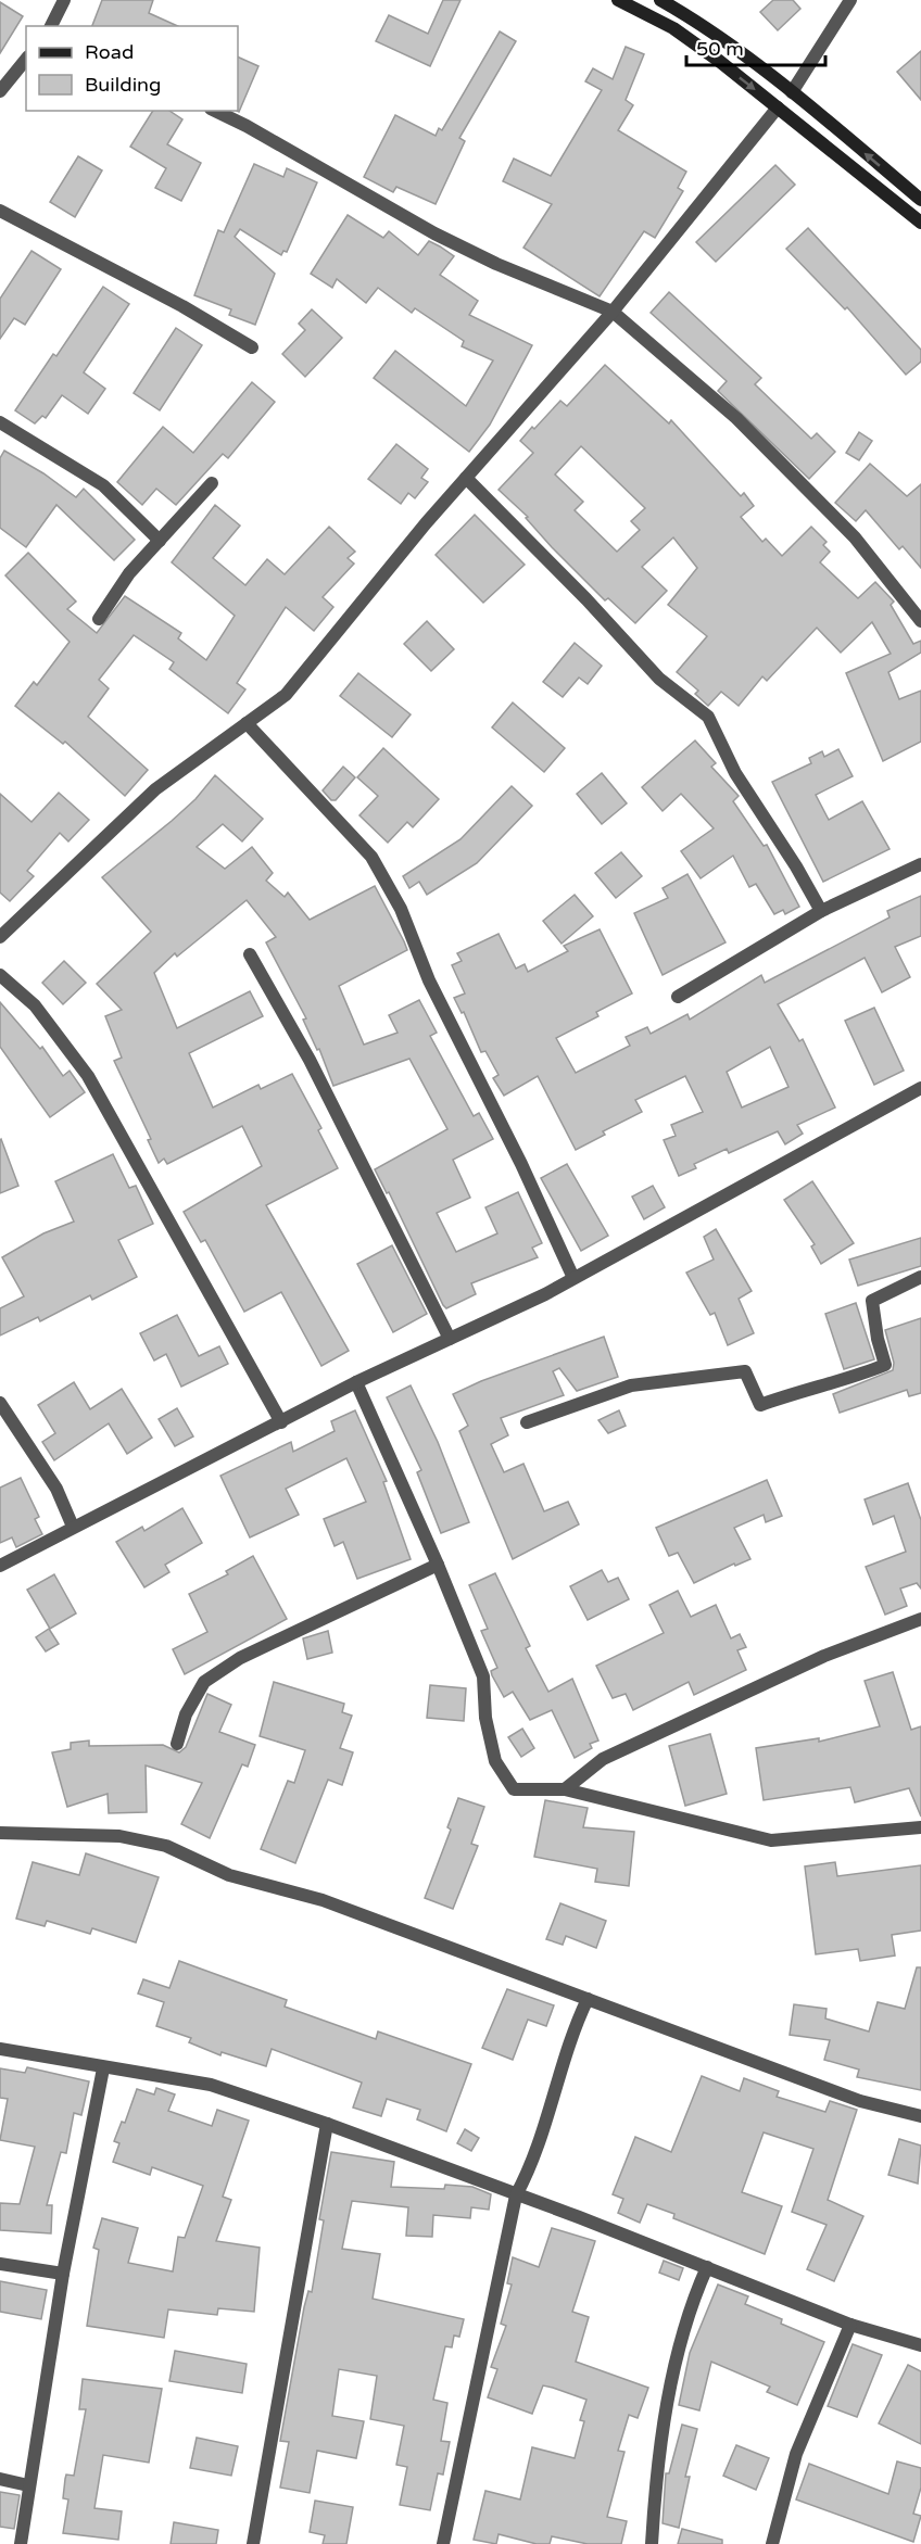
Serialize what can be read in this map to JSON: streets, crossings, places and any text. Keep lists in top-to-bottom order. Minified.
{"legend":["Road","Building"],"scale_bar":"50 m"}
